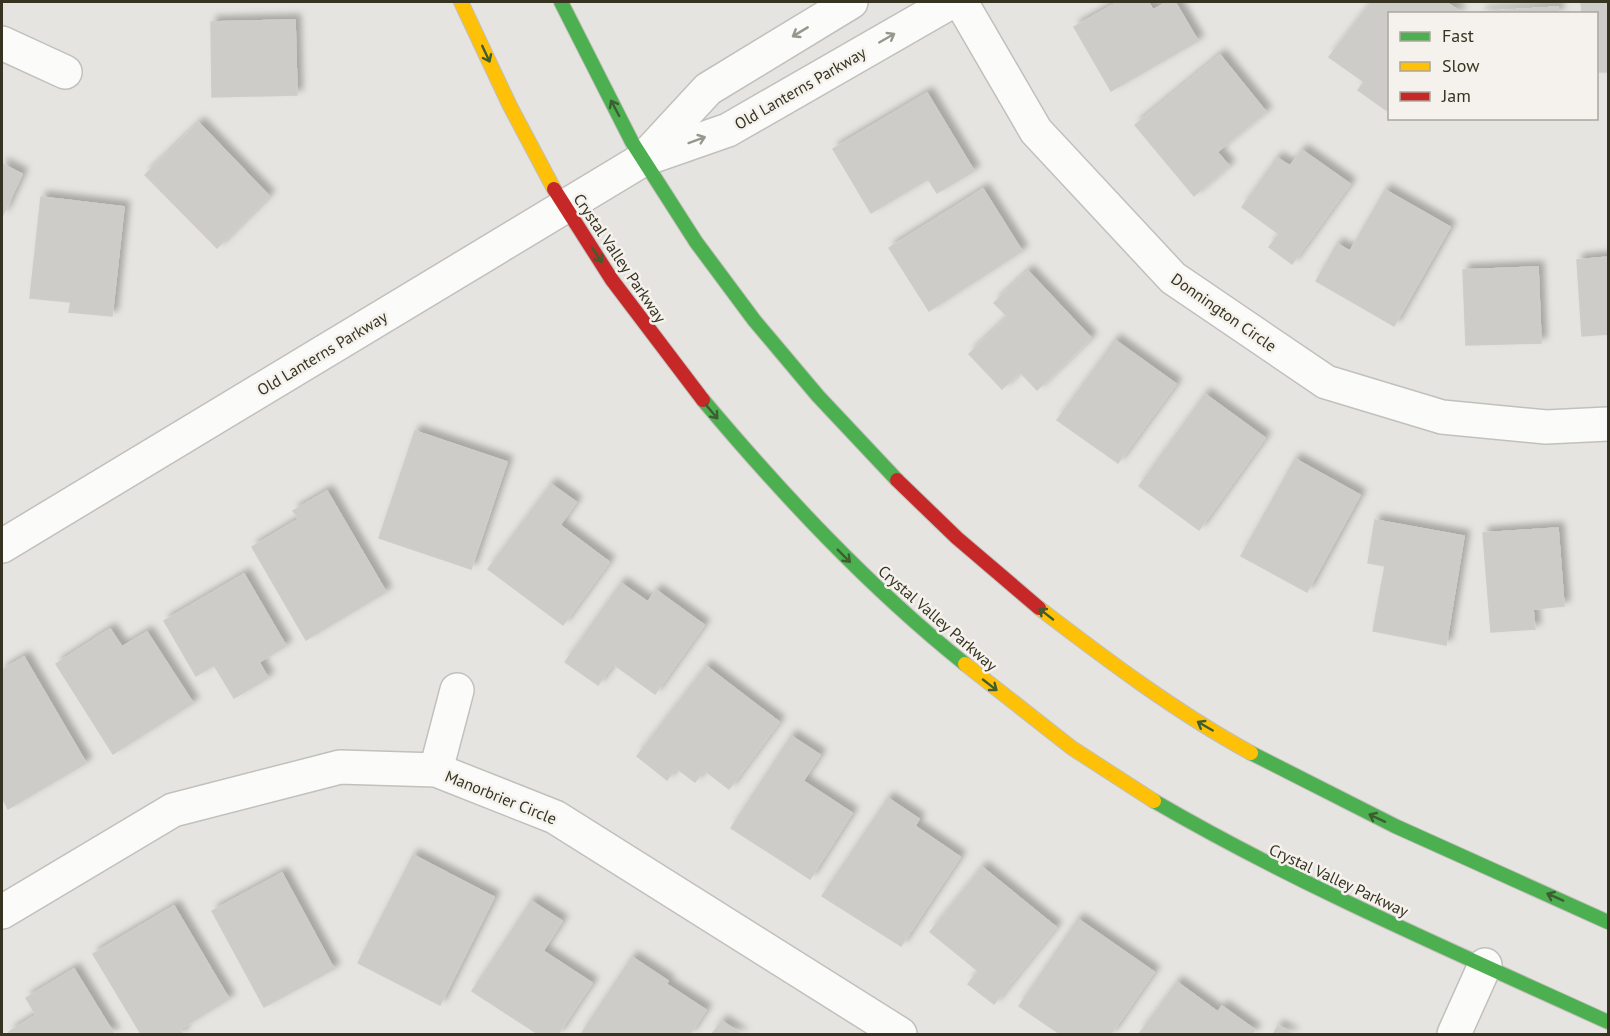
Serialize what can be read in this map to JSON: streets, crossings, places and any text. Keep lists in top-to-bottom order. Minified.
{"streets":{"main road":["Crystal Valley Parkway"],"street":["Old Lanterns Parkway","Donnington Circle","Manorbrier Circle"]},"crossings":[["Old Lanterns Parkway","Crystal Valley Parkway"]],"legend":["Fast","Slow","Jam"]}
